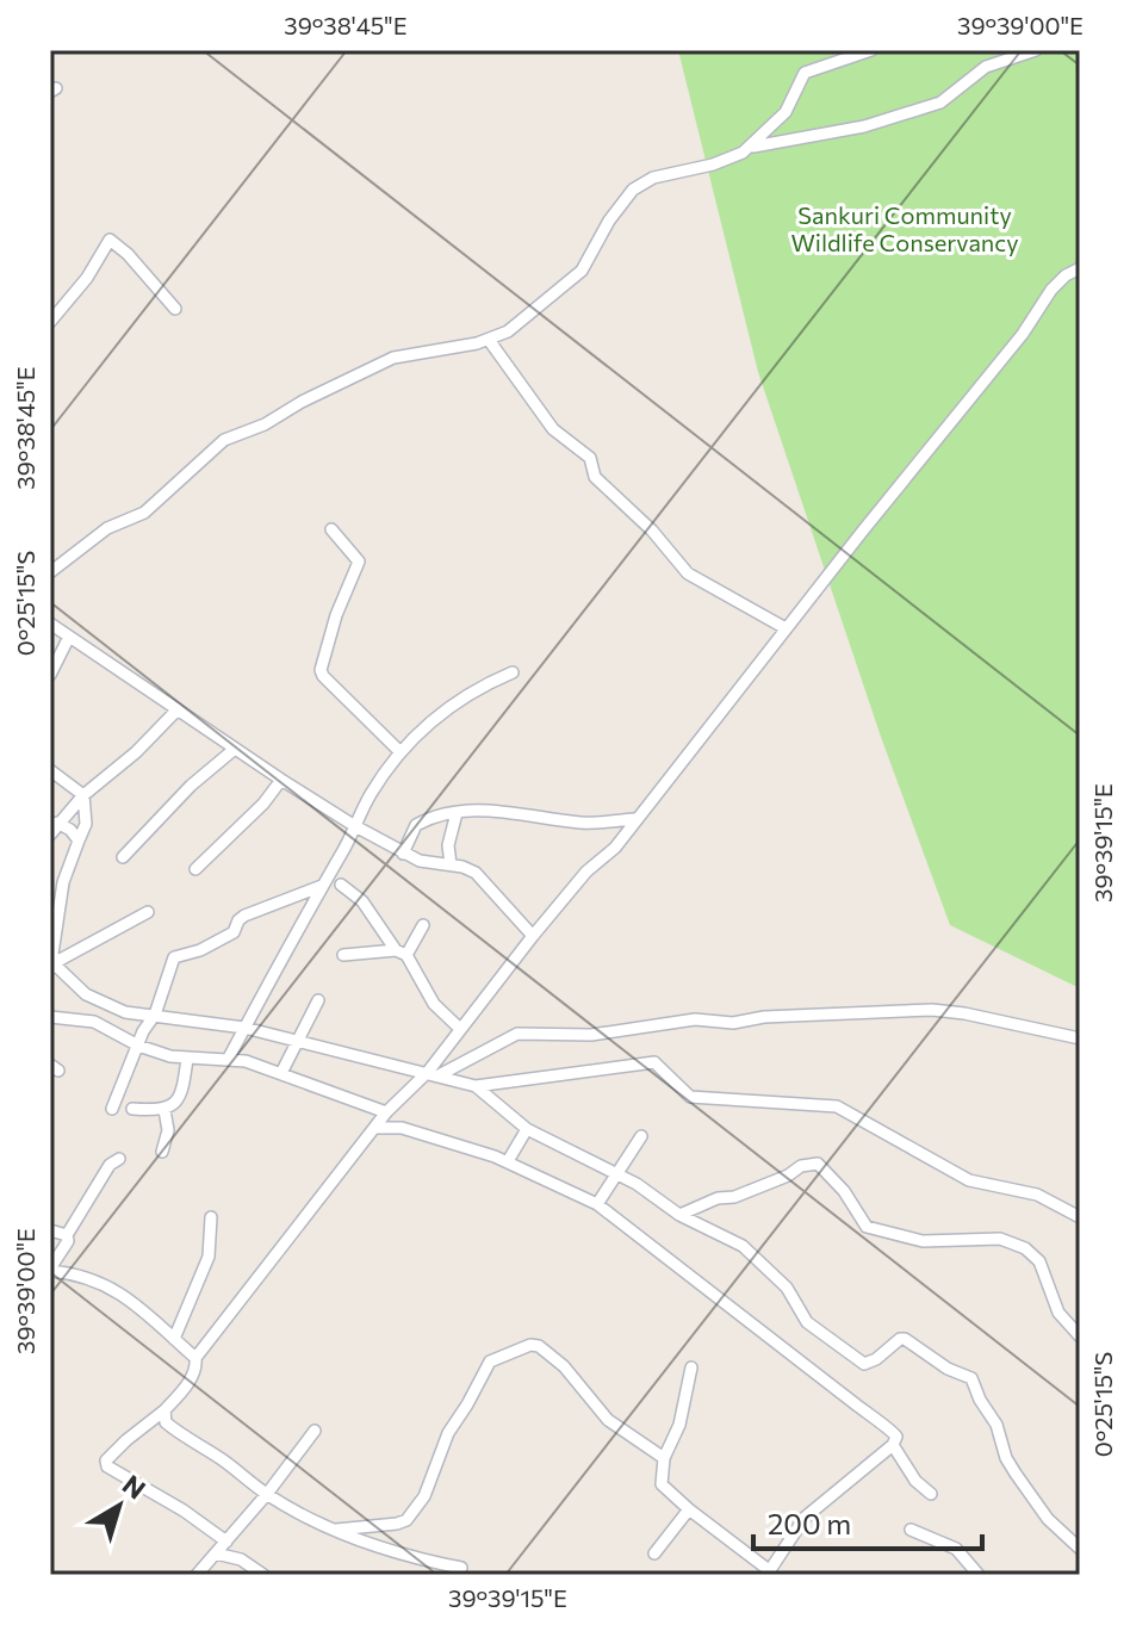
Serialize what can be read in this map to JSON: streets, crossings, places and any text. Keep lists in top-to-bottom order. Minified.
{"parks":["Sankuri Community Wildlife Conservancy"],"scale_bar":"200 m","north":"top right","coordinates":["39°38'45\"E","39°39'00\"E","0°25'15\"S","39°39'15\"E"]}
